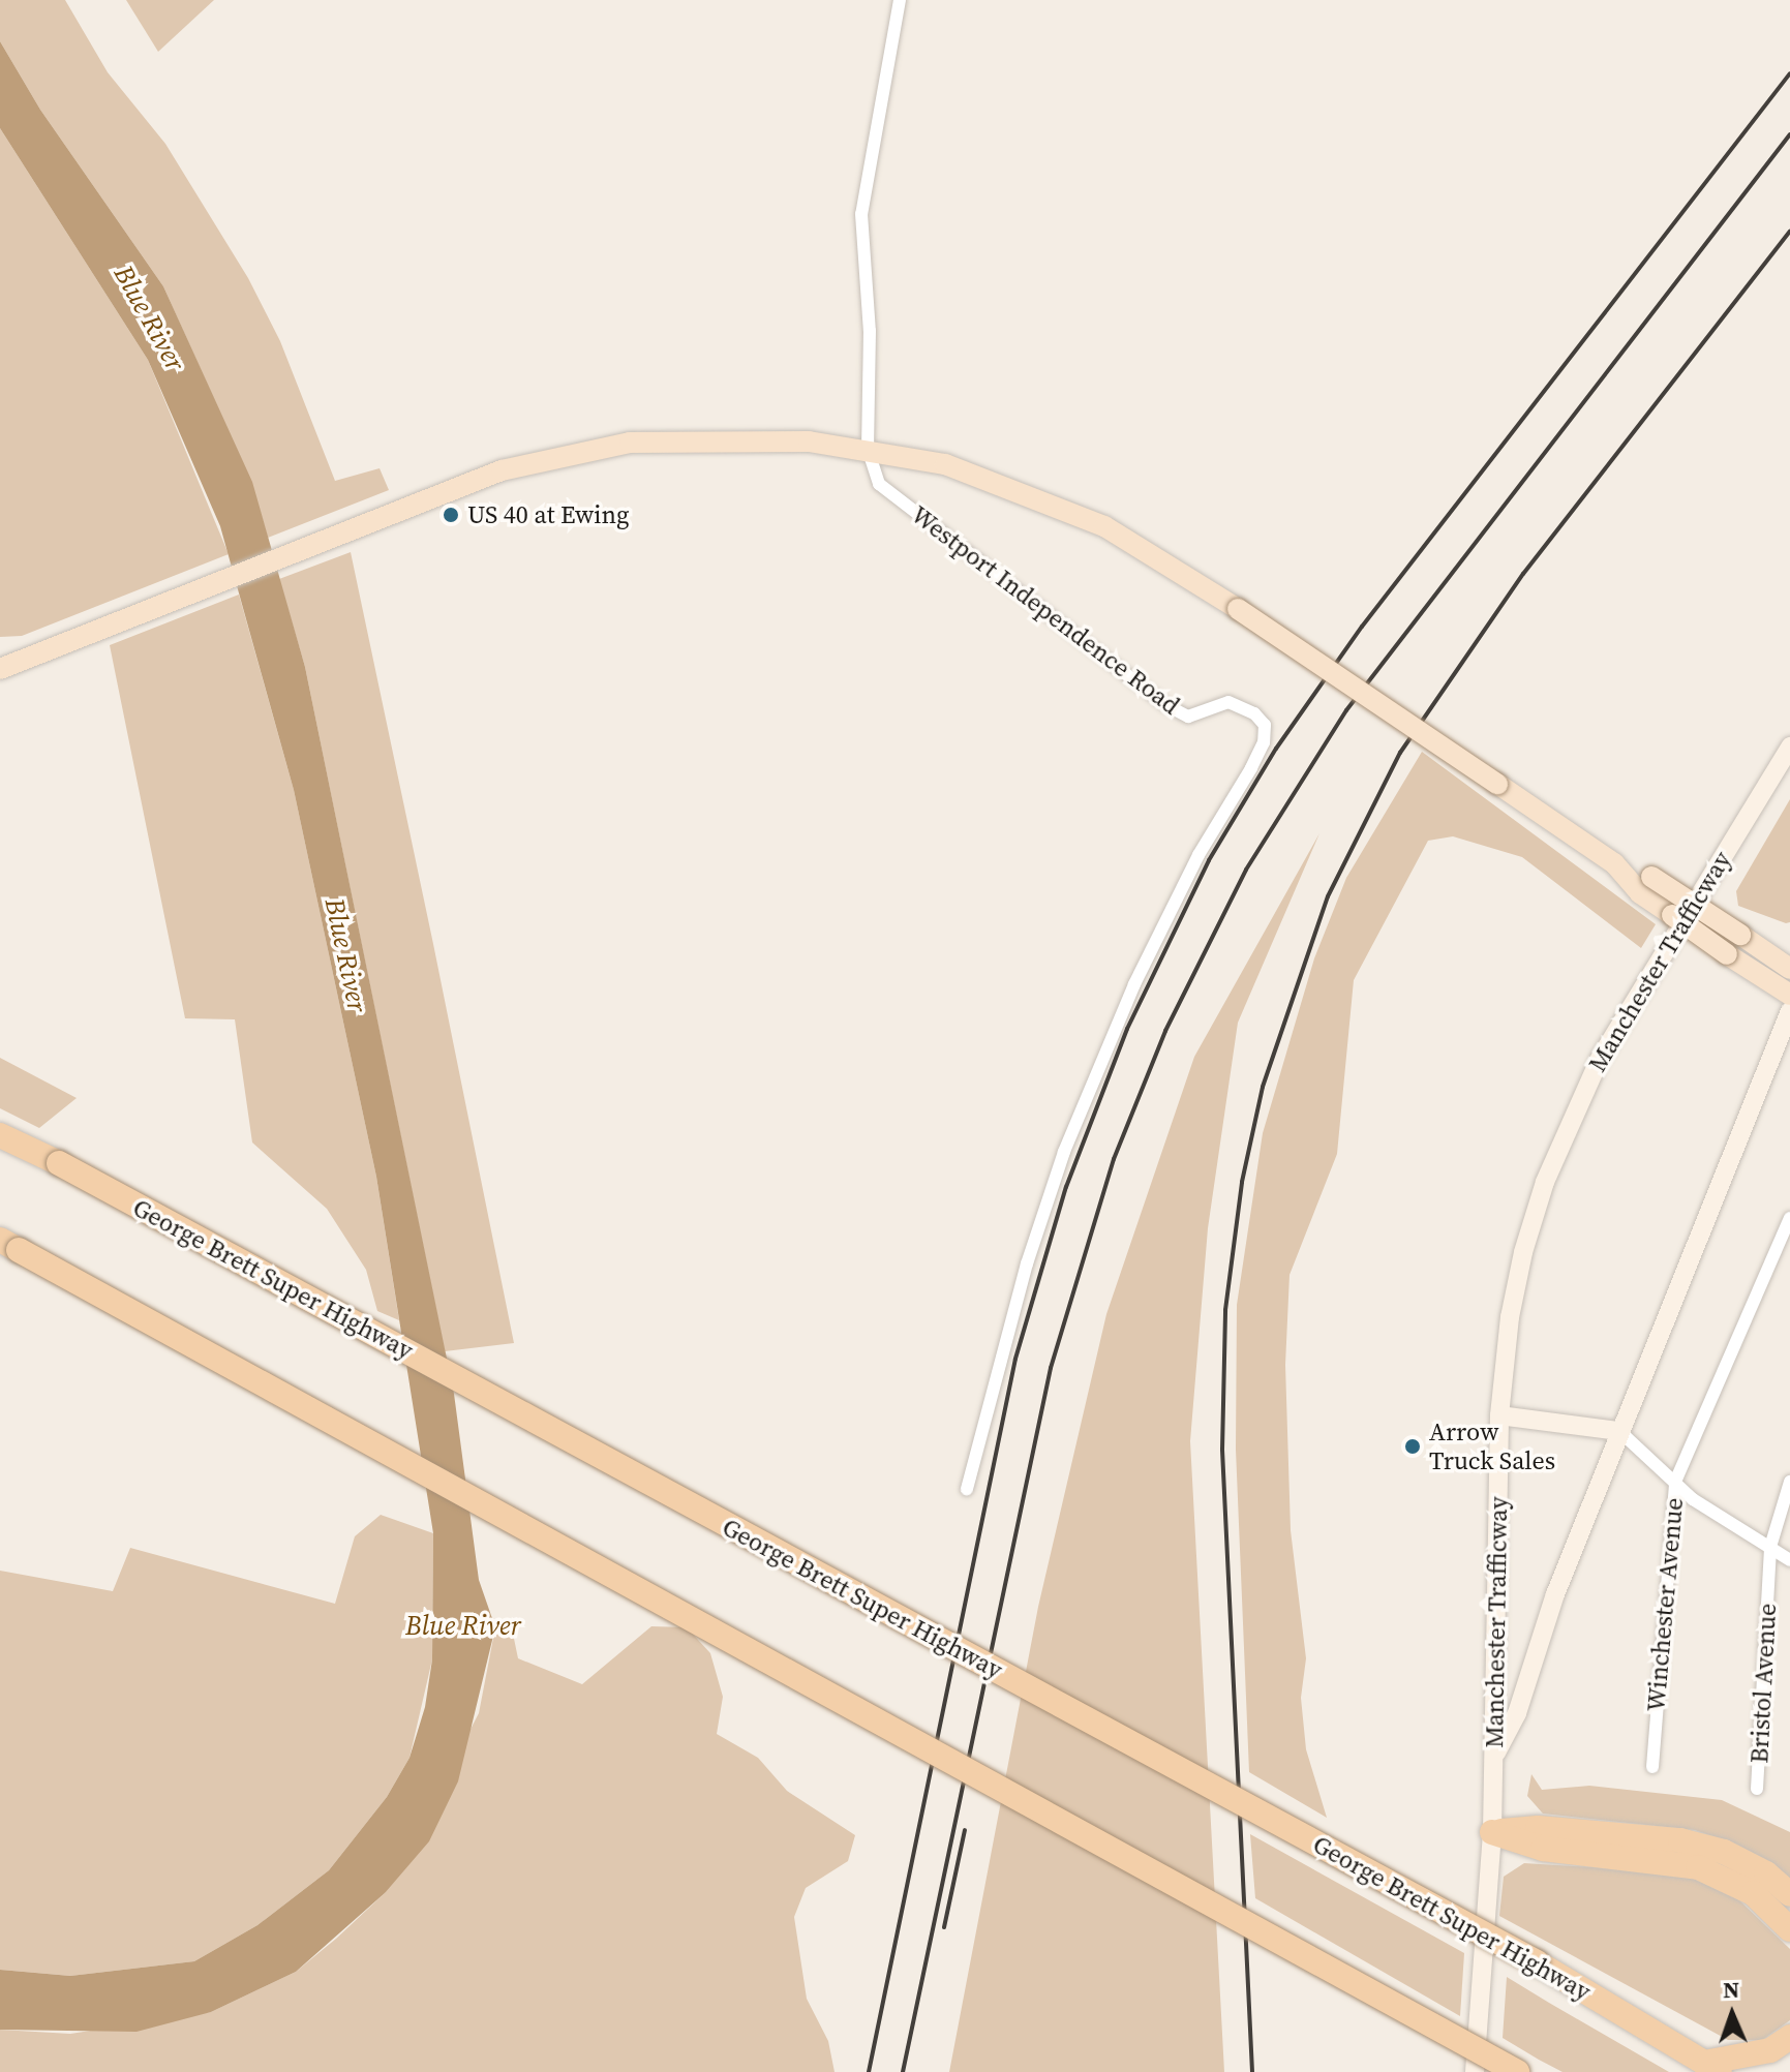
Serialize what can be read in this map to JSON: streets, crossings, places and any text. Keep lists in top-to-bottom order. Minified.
{"streets":{"highway":["George Brett Super Highway"],"main road":["Manchester Trafficway"],"street":["Westport Independence Road","Winchester Avenue","Bristol Avenue"]},"water":["Blue River"],"places":["US 40 at Ewing","Arrow Truck Sales"],"north":"top"}
